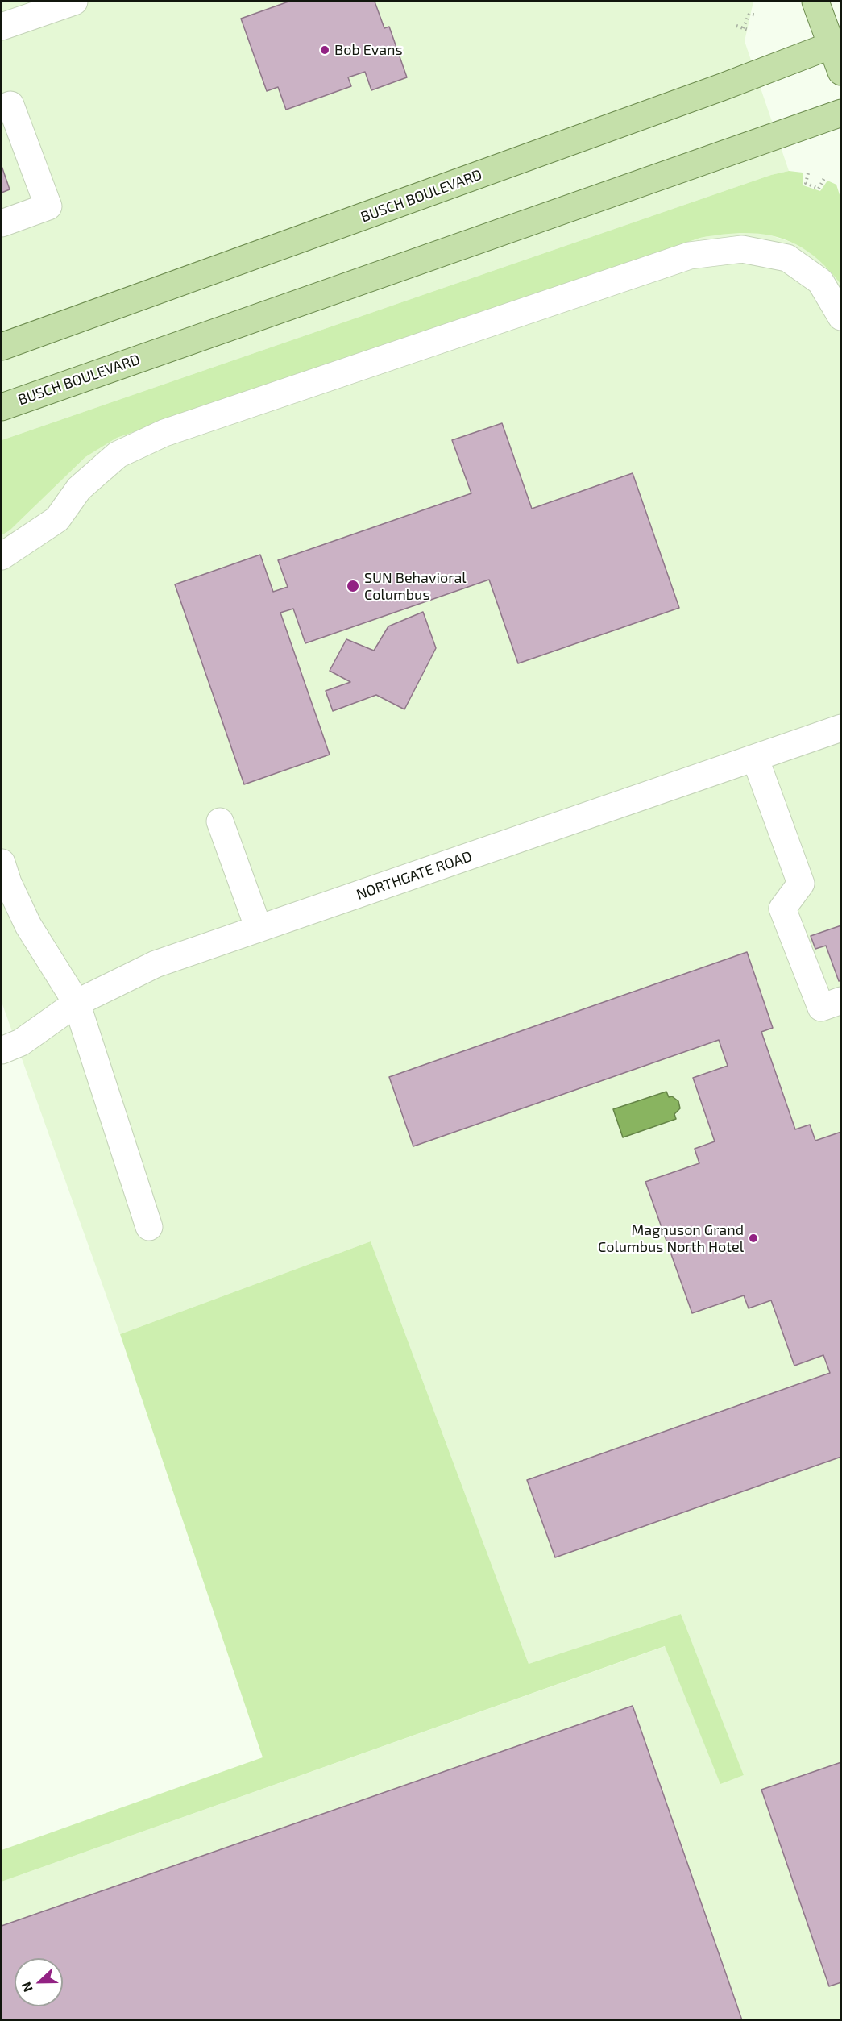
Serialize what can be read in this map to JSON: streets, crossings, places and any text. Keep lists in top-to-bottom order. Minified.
{"streets":{"main road":["BUSCH BOULEVARD"],"street":["NORTHGATE ROAD"]},"places":["Bob Evans","SUN Behavioral Columbus","Magnuson Grand Columbus North Hotel"],"north":"left"}
